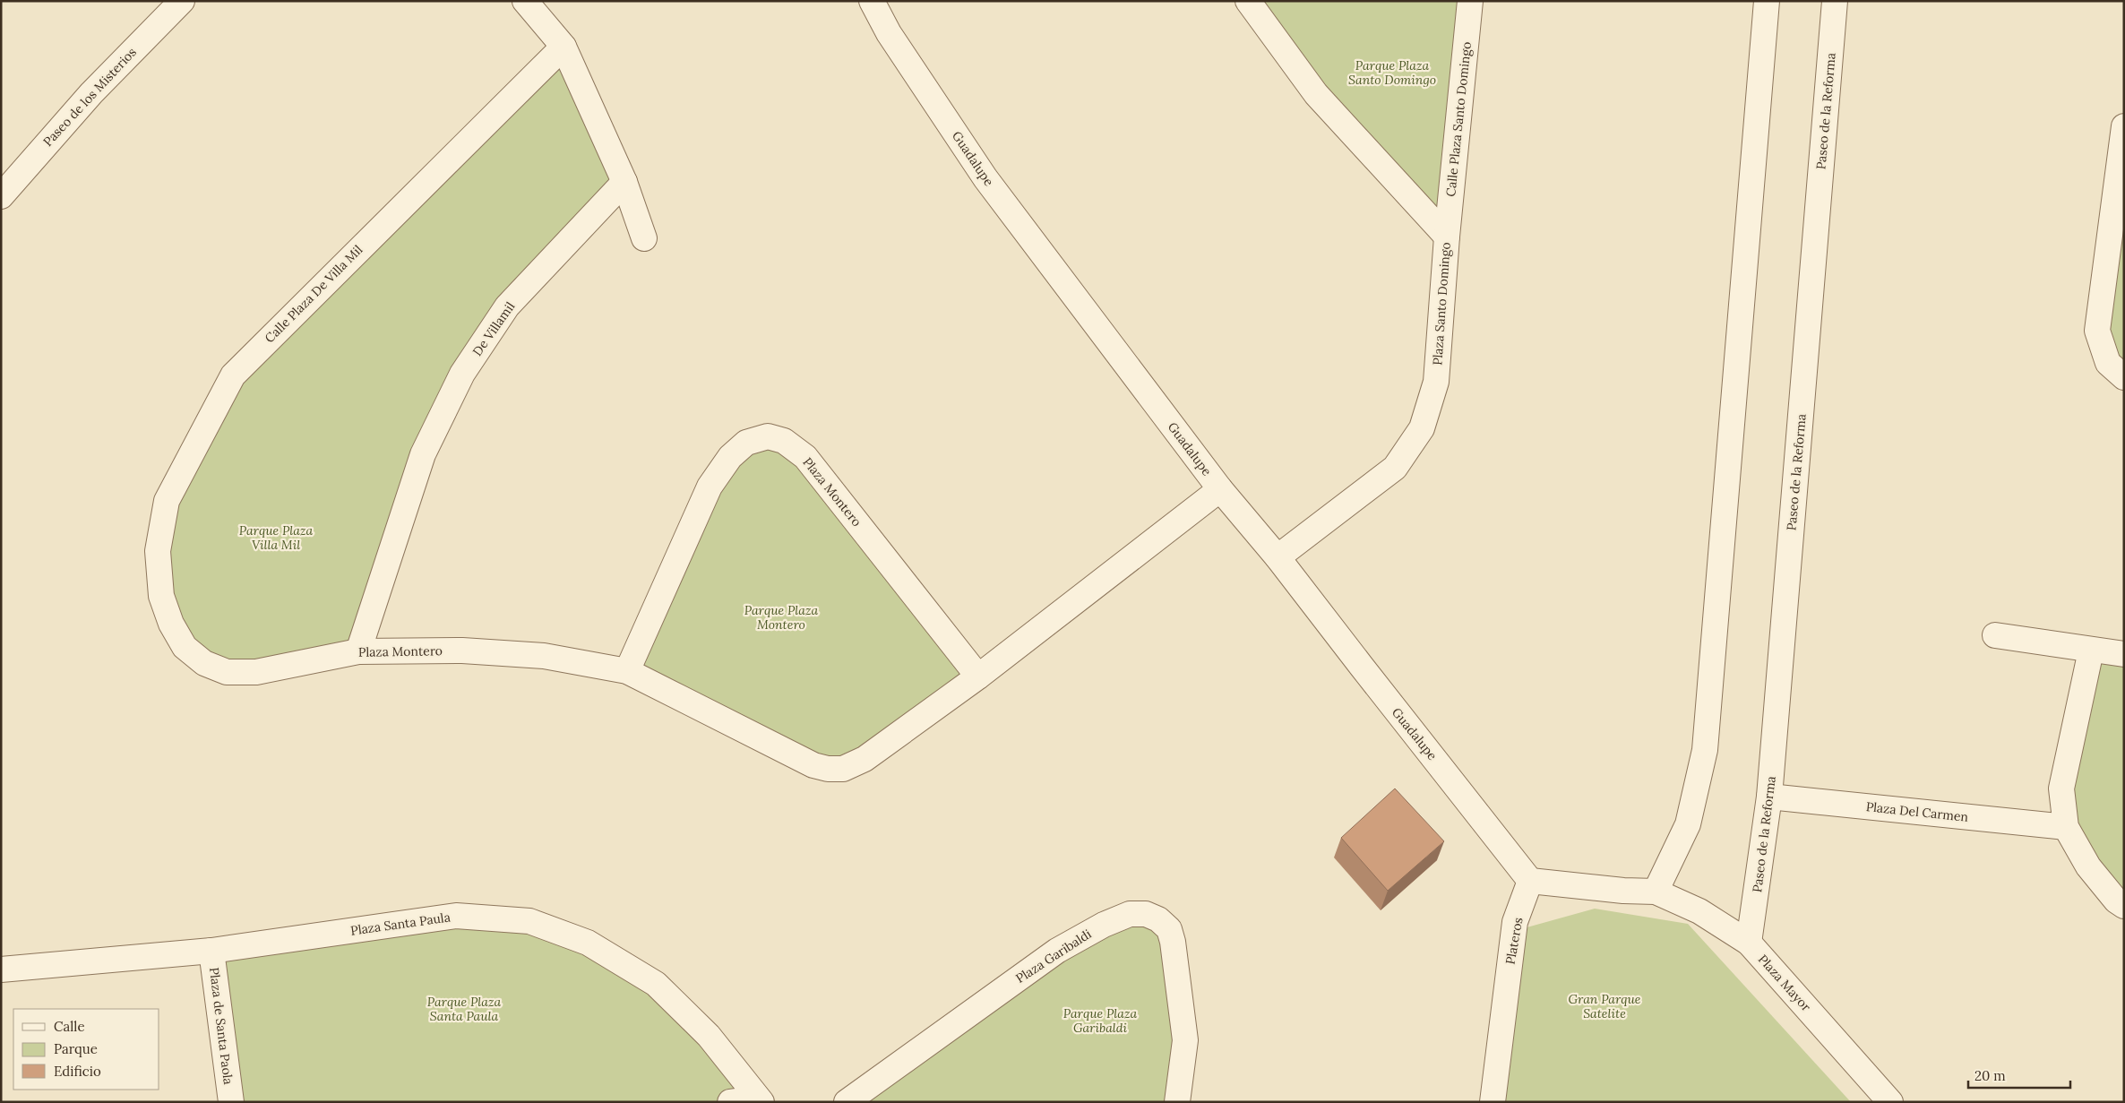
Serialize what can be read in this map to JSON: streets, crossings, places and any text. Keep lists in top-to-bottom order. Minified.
{"streets":{"street":["Paseo de los Misterios","Paseo de la Reforma","Calle Plaza Santo Domingo","Guadalupe","Calle Plaza De Villa Mil","Plaza Santo Domingo","De Villamil","Plaza Montero","Plaza Del Carmen","Plaza Santa Paula","Plateros","Plaza Garibaldi","Plaza Mayor","Plaza de Santa Paola"]},"crossings":[["Paseo de la Reforma","Plaza Del Carmen"],["Paseo de la Reforma","Plaza Mayor"],["Calle Plaza Santo Domingo","Plaza Santo Domingo"],["Guadalupe","Plaza Santo Domingo"],["Guadalupe","Plaza Montero"],["Guadalupe","Plateros"],["Calle Plaza De Villa Mil","Plaza Montero"],["De Villamil","Plaza Montero"],["Plaza Santa Paula","Plaza de Santa Paola"]],"parks":["Parque Plaza Santo Domingo","Parque Plaza Villa Mil","Parque Plaza Montero","Gran Parque Satelite","Parque Plaza Santa Paula","Parque Plaza Garibaldi"],"legend":["Calle","Parque","Edificio"],"scale_bar":"20 m"}
